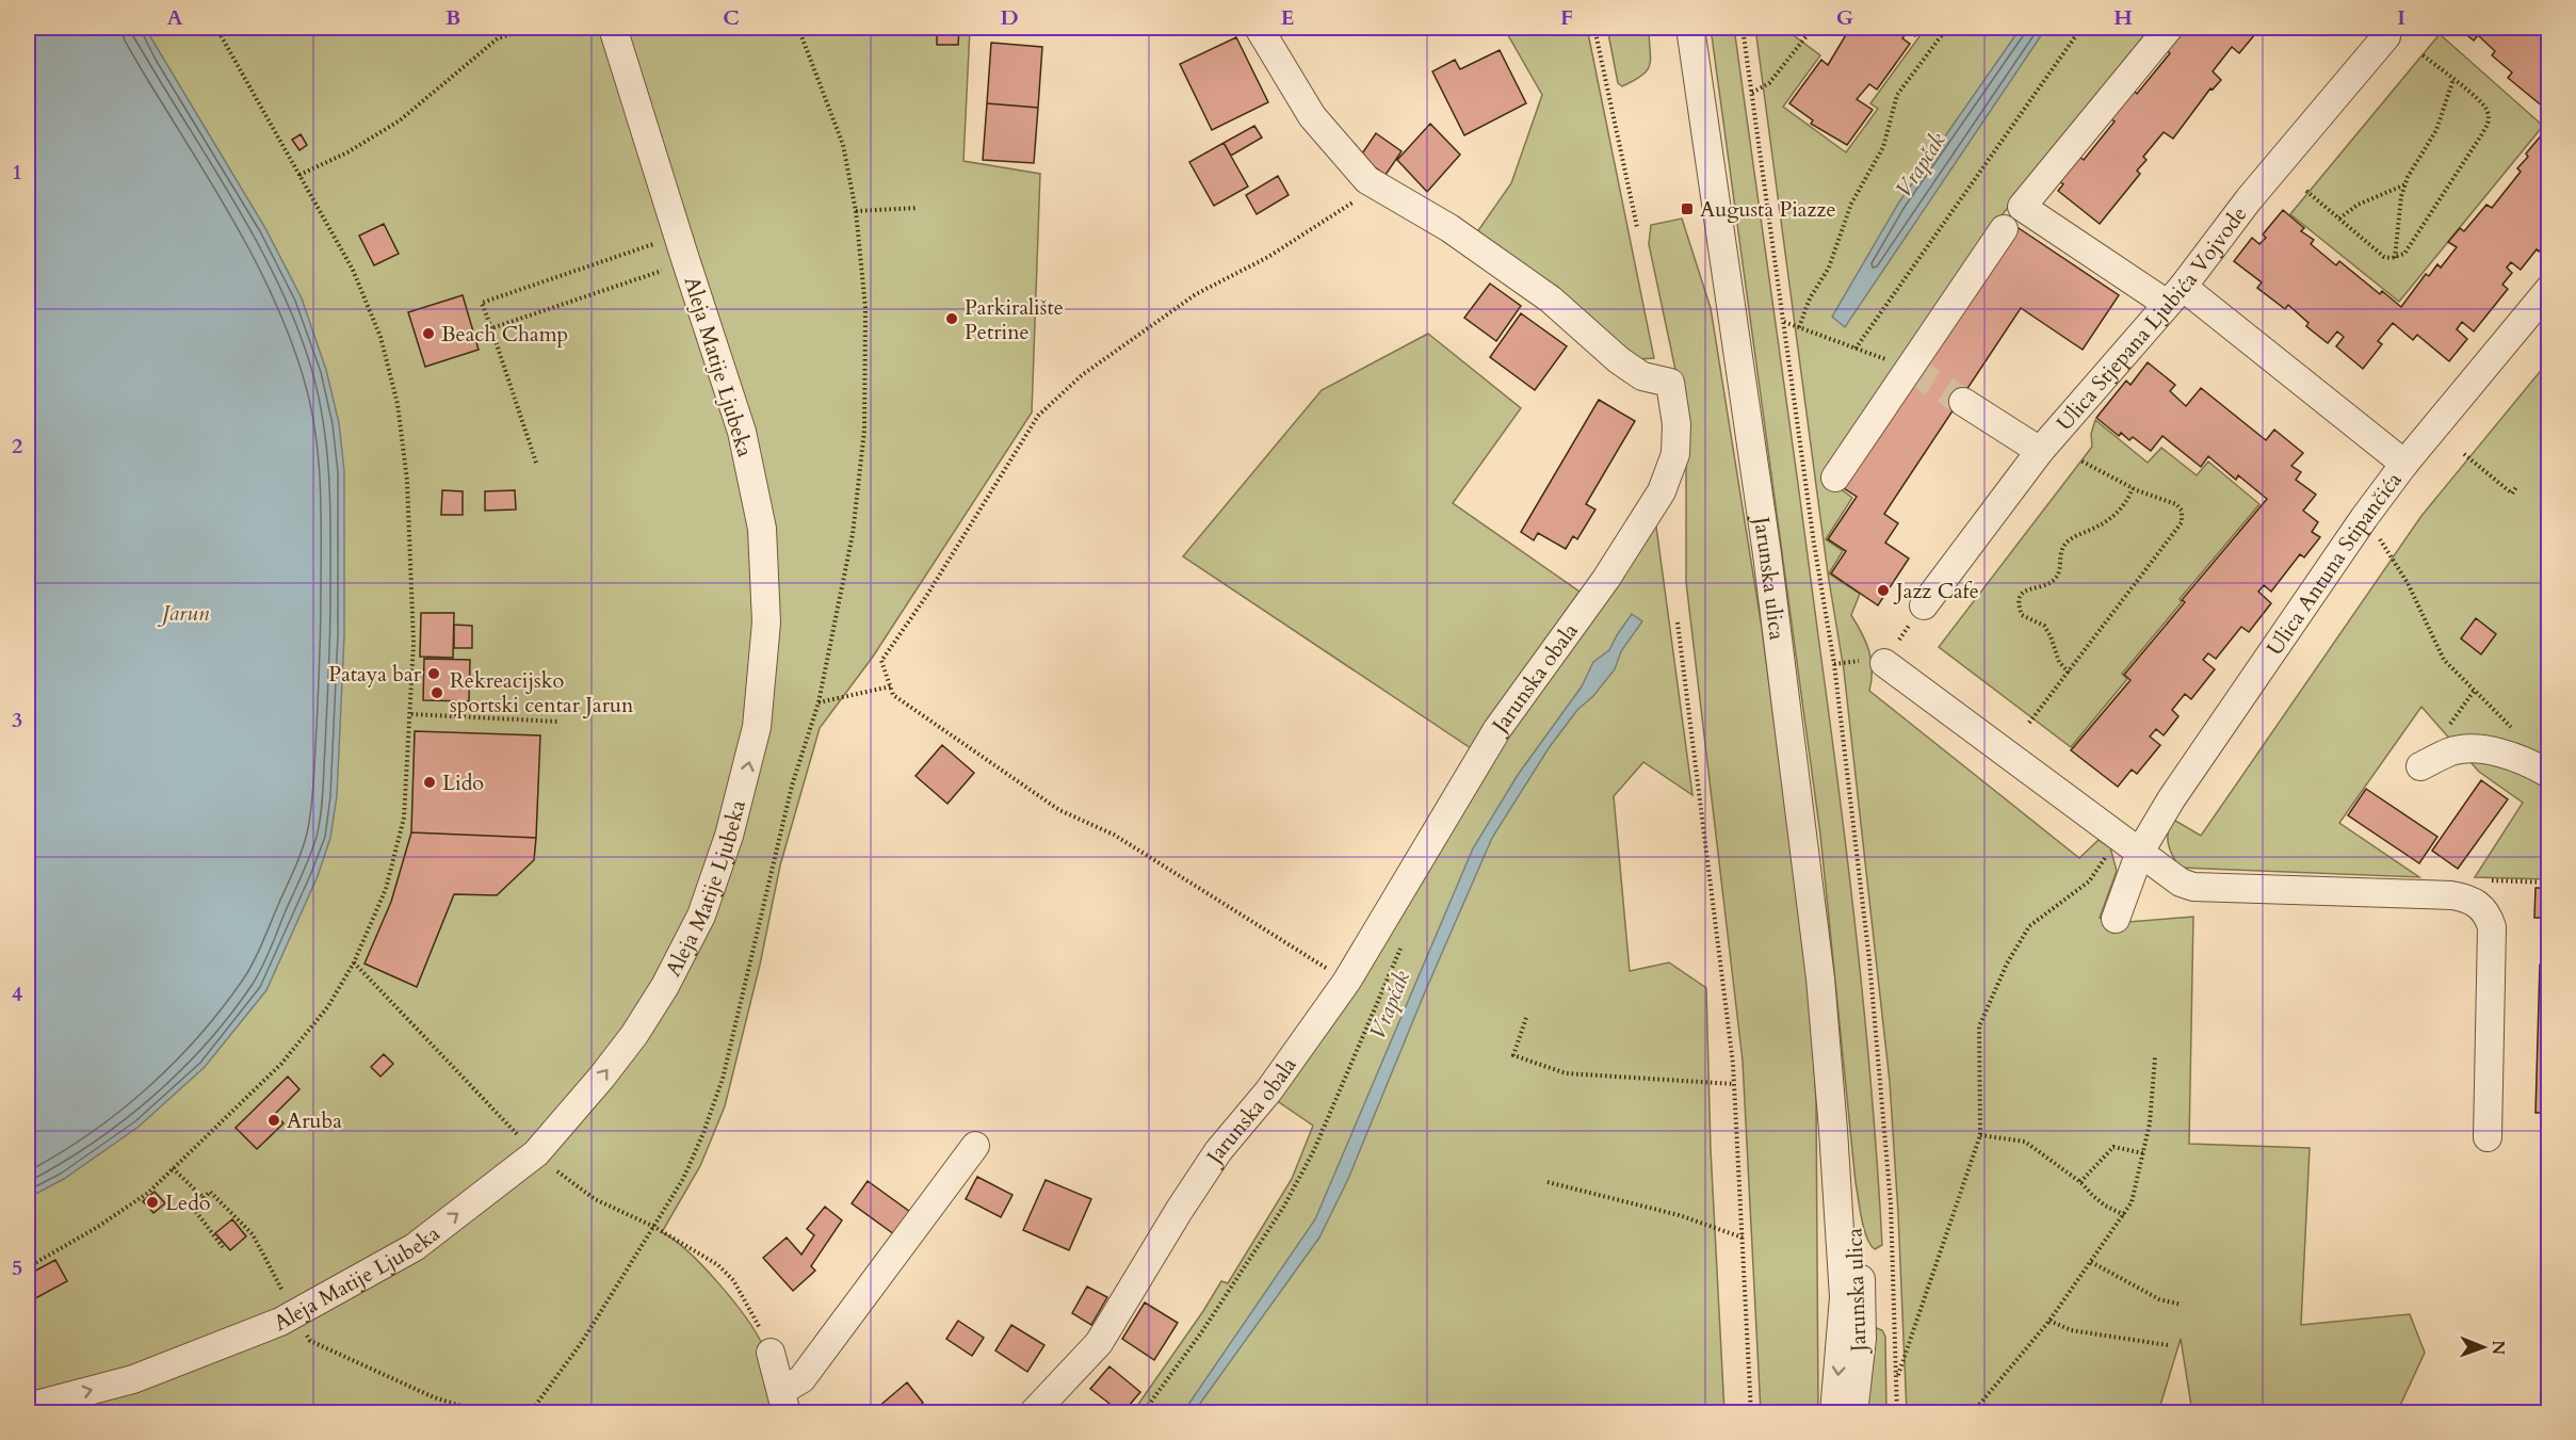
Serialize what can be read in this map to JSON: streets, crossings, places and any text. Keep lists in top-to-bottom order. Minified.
{"streets":{"street":["Ulica Stjepana Ljubića Vojvode","Aleja Matije Ljubeka","Ulica Antuna Stipančića","Jarunska ulica","Jarunska obala"]},"one_way":["Aleja Matije Ljubeka"],"water":["Vrapčak","Jarun"],"places":{"transit":["Augusta Piazze"],"other":["Parkiralište Petrine","Beach Champ","Jazz Cafe","Pataya bar","Rekreacijsko sportski centar Jarun","Lido","Aruba","Ledo"]},"north":"right","grid":{"columns":["A","B","C","D","E","F","G","H","I"],"rows":["1","2","3","4","5"]}}
